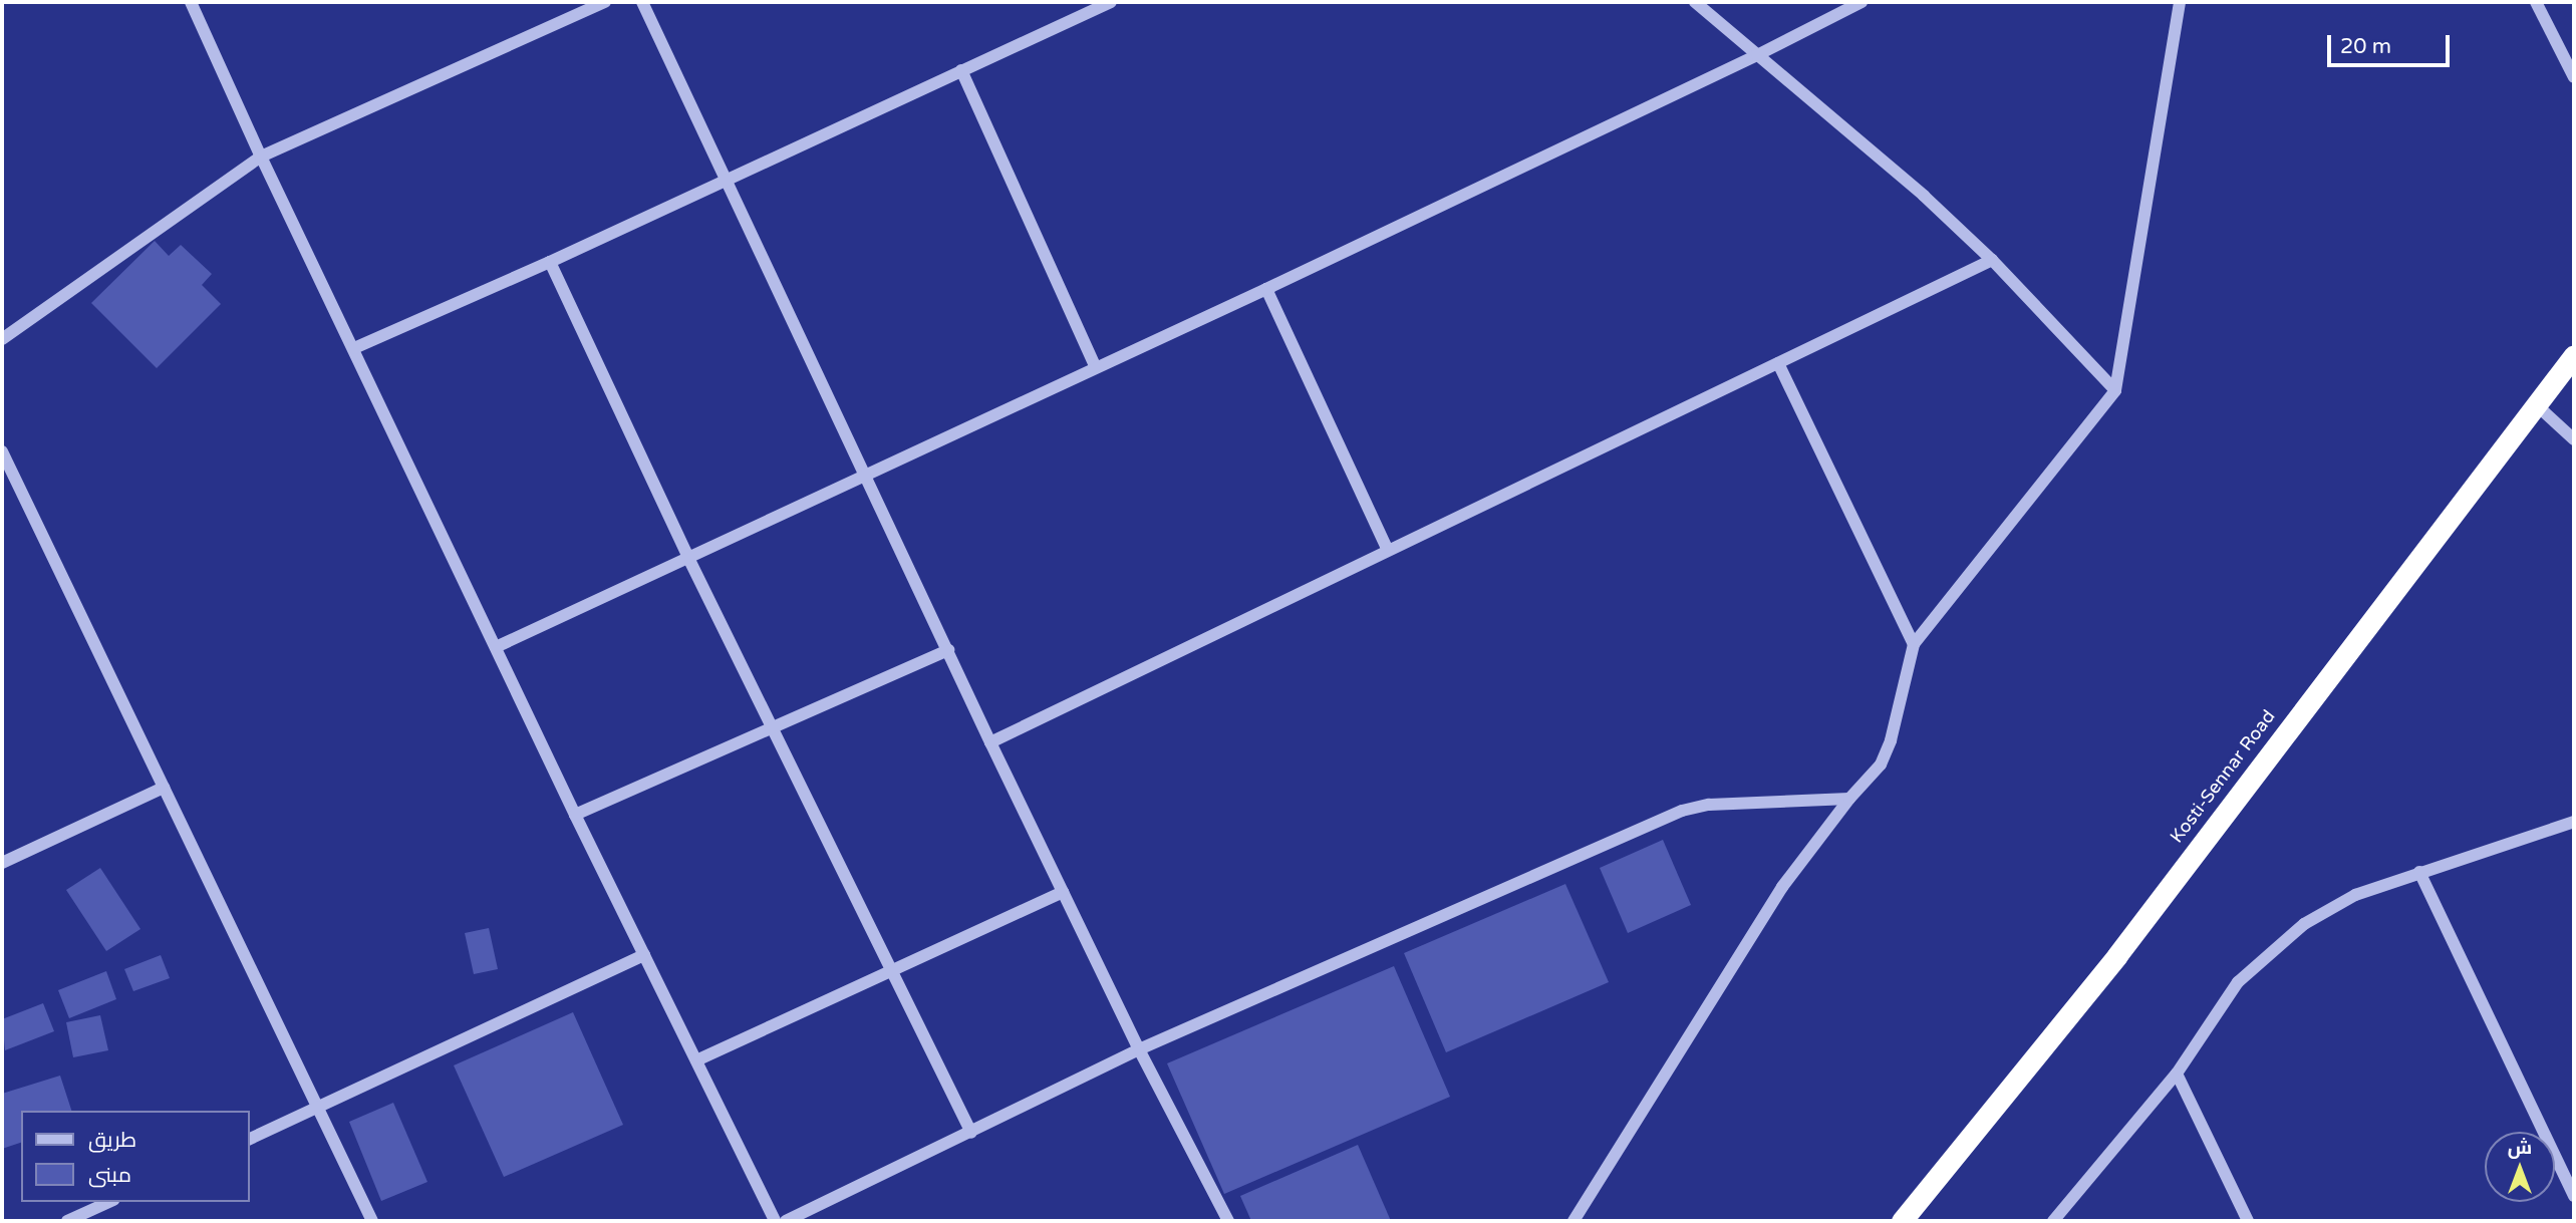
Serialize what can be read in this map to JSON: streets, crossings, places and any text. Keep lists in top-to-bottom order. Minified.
{"streets":{"highway":["Kosti-Sennar Road"]},"legend":["طريق","مبنى"],"scale_bar":"20 m","north":"top"}
